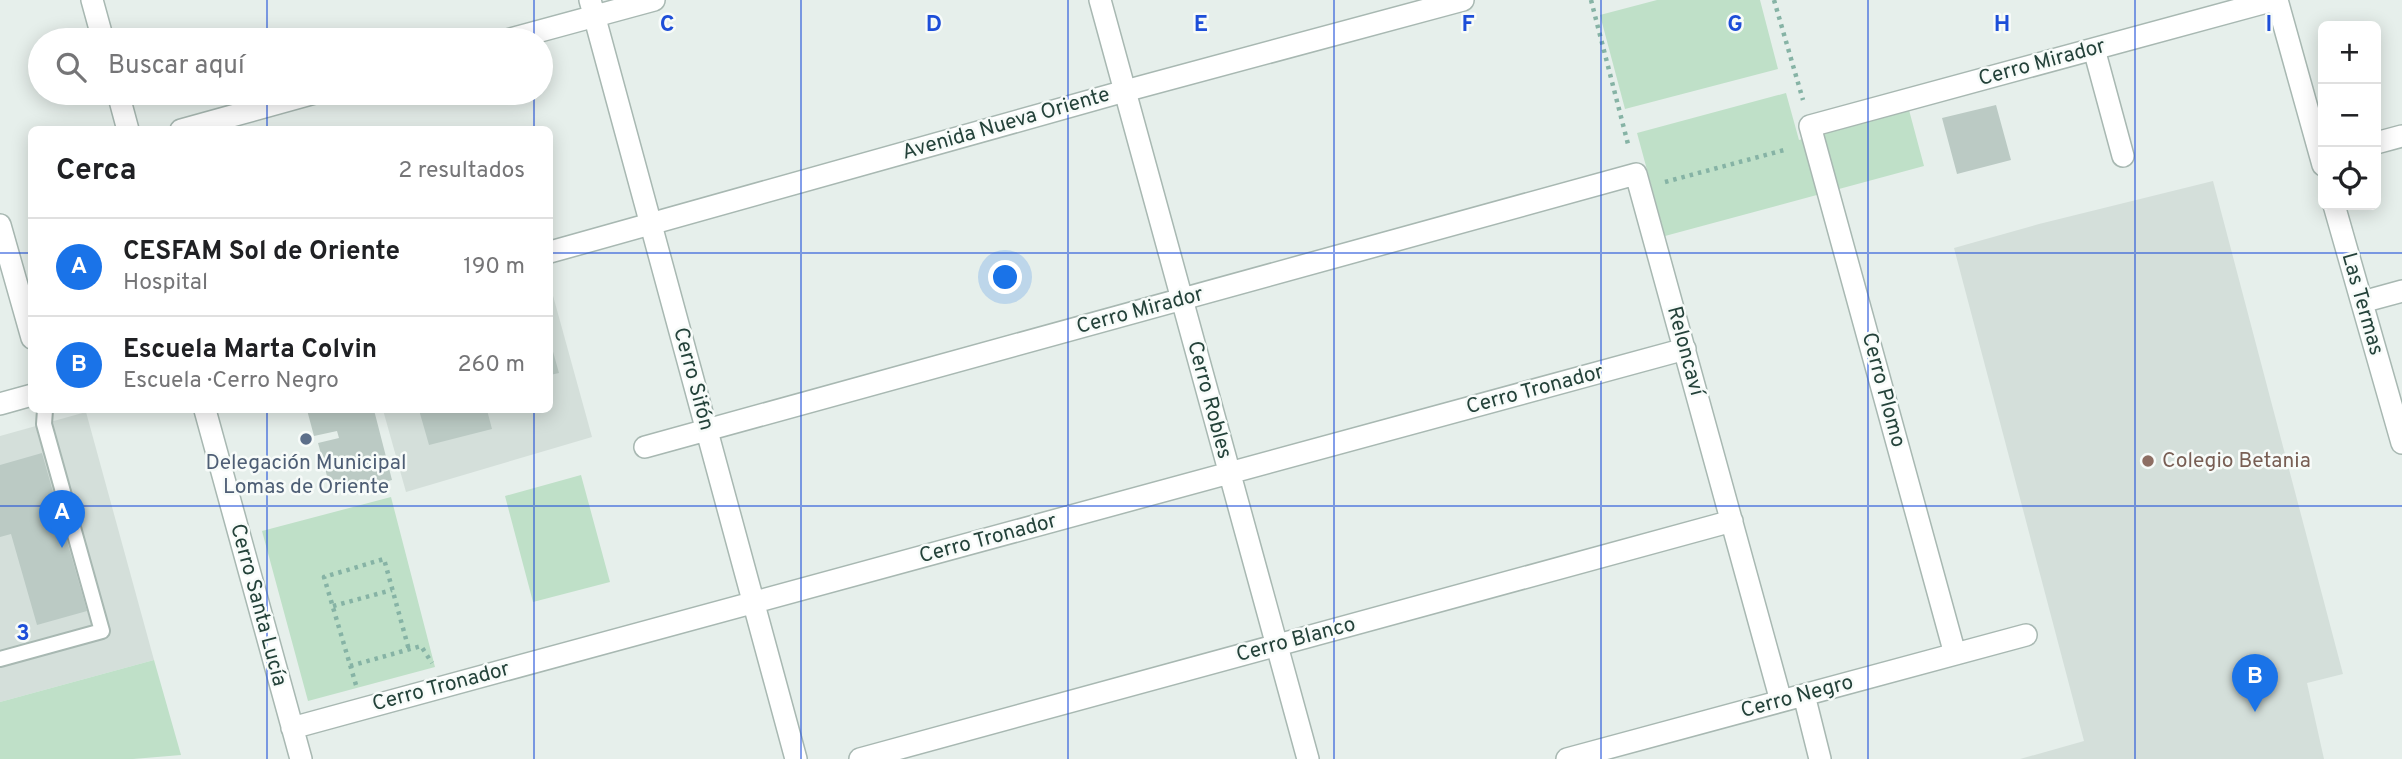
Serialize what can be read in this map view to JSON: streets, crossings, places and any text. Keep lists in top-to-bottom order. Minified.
{"streets":{"street":["Cerro Mirador","Avenida Nueva Oriente","Las Termas","Reloncaví","Cerro Sifón","Cerro Tronador","Cerro Plomo","Cerro Robles","Cerro Santa Lucía","Cerro Blanco","Cerro Negro"]},"crossings":[["Cerro Mirador","Reloncaví"],["Cerro Mirador","Cerro Sifón"],["Cerro Mirador","Cerro Plomo"],["Cerro Mirador","Cerro Robles"],["Avenida Nueva Oriente","Cerro Sifón"],["Avenida Nueva Oriente","Cerro Robles"],["Reloncaví","Cerro Tronador"],["Reloncaví","Cerro Blanco"],["Reloncaví","Cerro Negro"],["Cerro Sifón","Cerro Tronador"],["Cerro Tronador","Cerro Robles"],["Cerro Tronador","Cerro Santa Lucía"],["Cerro Plomo","Cerro Negro"],["Cerro Robles","Cerro Blanco"]],"places":["Delegación Municipal Lomas de Oriente","Colegio Betania"],"page":{"map_buttons":["+","−"],"search":"Buscar aquí","heading":["Cerca","2 resultados"],"list":[{"mark":"A","name":"CESFAM Sol de Oriente","note":"Hospital","value":"190 m"},{"mark":"B","name":"Escuela Marta Colvin","note":"Escuela · Cerro Negro","value":"260 m"}],"pins":["A","B"]},"grid":{"columns":["C","D","E","F","G","H","I"],"rows":["3"]}}
